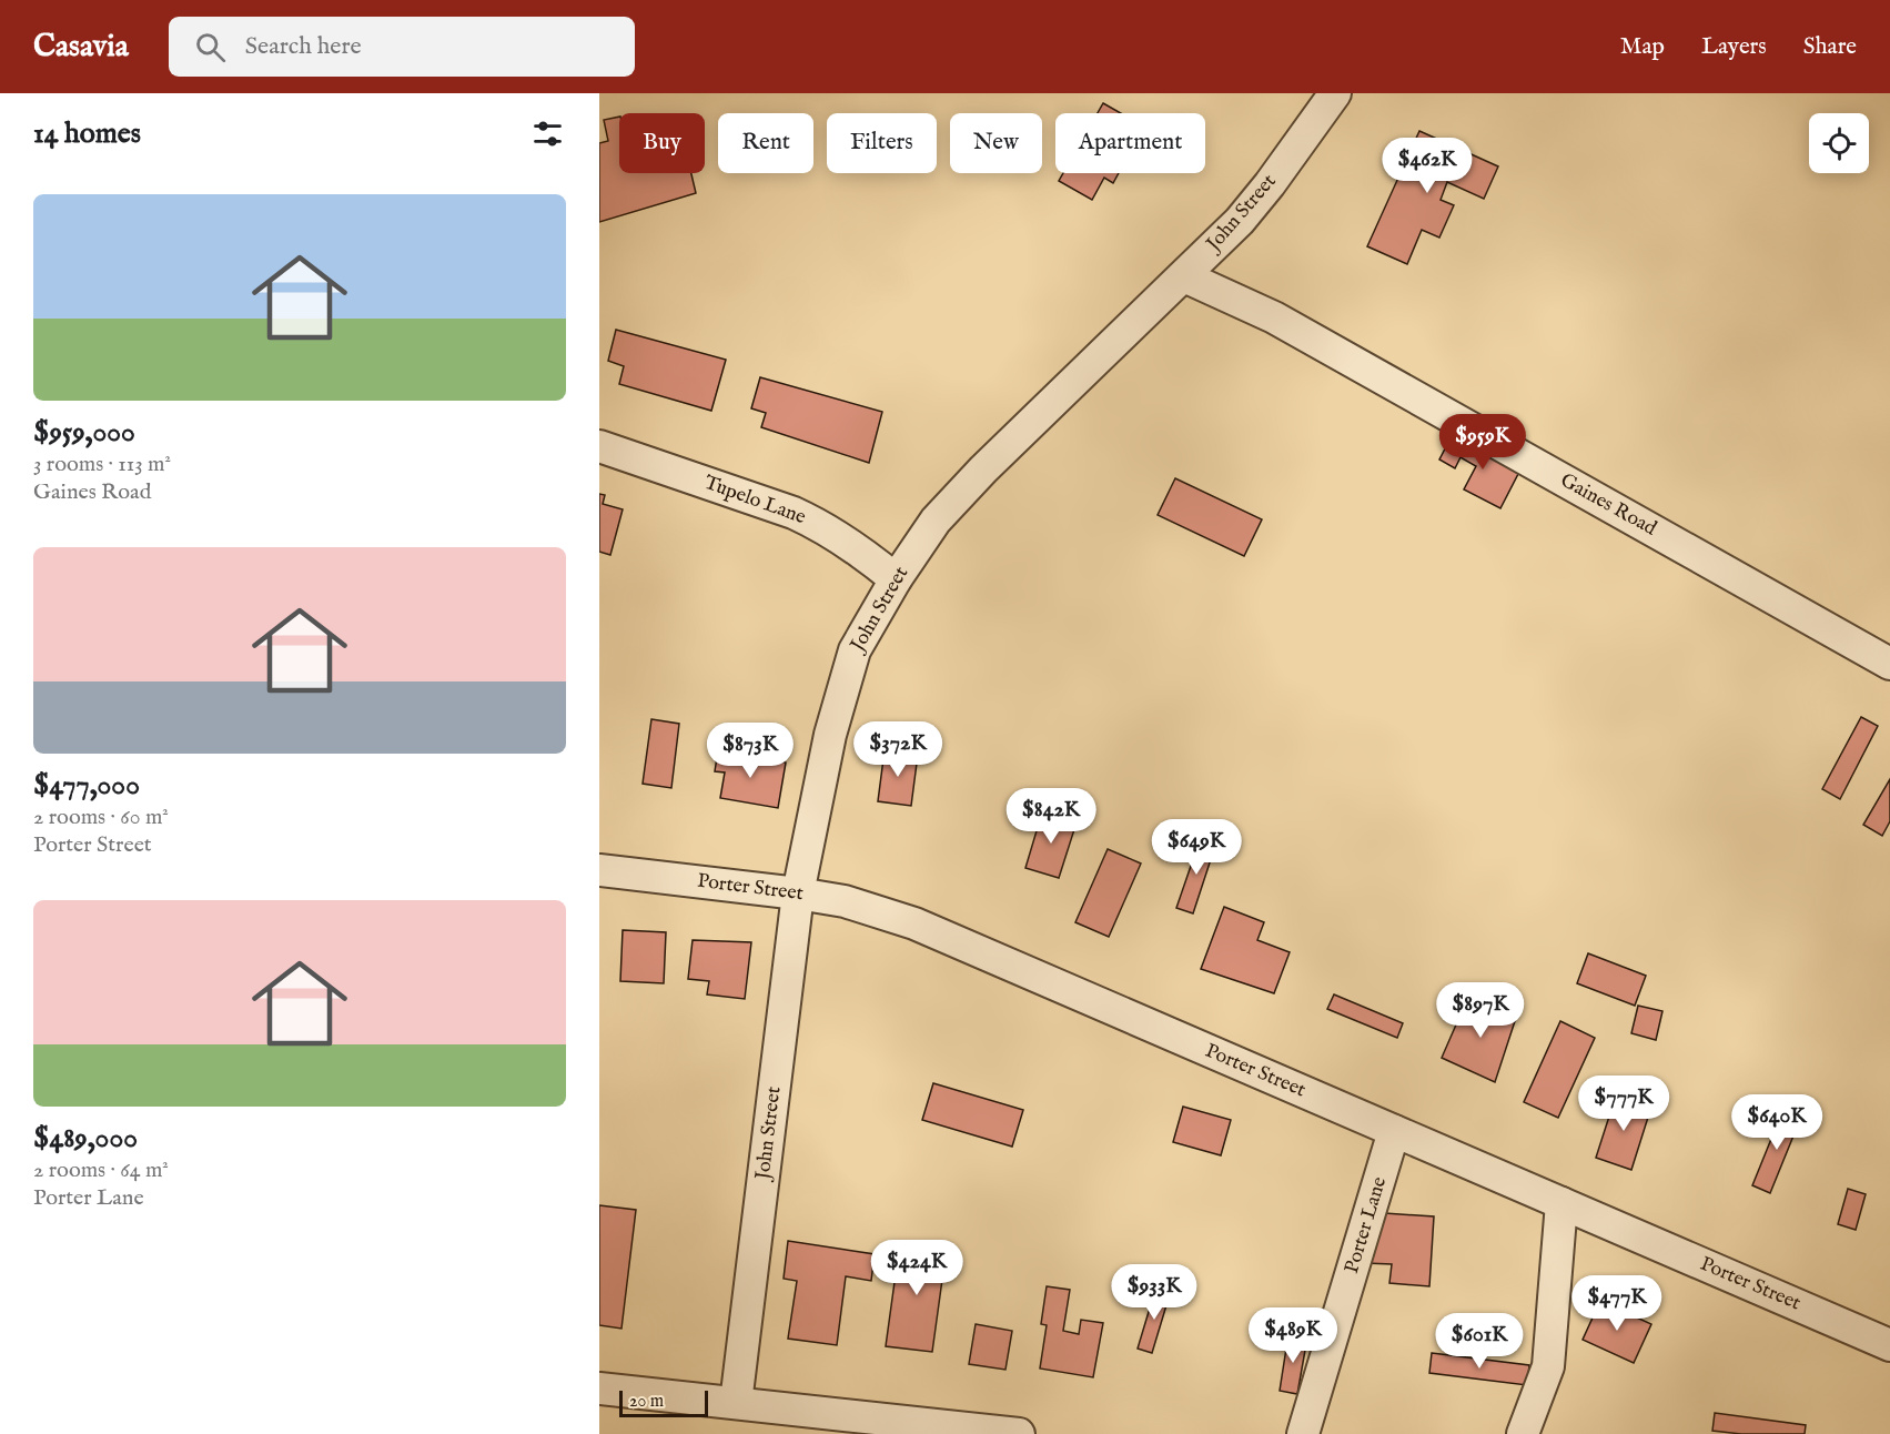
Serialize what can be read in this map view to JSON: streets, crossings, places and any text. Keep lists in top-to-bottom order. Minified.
{"streets":{"street":["John Street","Tupelo Lane","Gaines Road","Porter Street","Porter Lane"]},"crossings":[["John Street","Tupelo Lane"],["John Street","Gaines Road"],["John Street","Porter Street"],["Porter Street","Porter Lane"]],"scale_bar":"20 m","page":{"header":"Casavia","search":"Search here","nav":["Map","Layers","Share"],"heading":"14 homes","chip":["Buy","Rent","Filters","New","Apartment"],"price":["$462K","$959K","$372K","$873K","$842K","$649K","$897K","$777K","$640K","$424K","$933K","$477K","$489K","$601K"],"list":[{"name":"$959,000","note":"3 rooms · 113 m² · Gaines Road"},{"name":"$477,000","note":"2 rooms · 60 m² · Porter Street"},{"name":"$489,000","note":"2 rooms · 64 m² · Porter Lane"}],"scale":"20 m"}}
